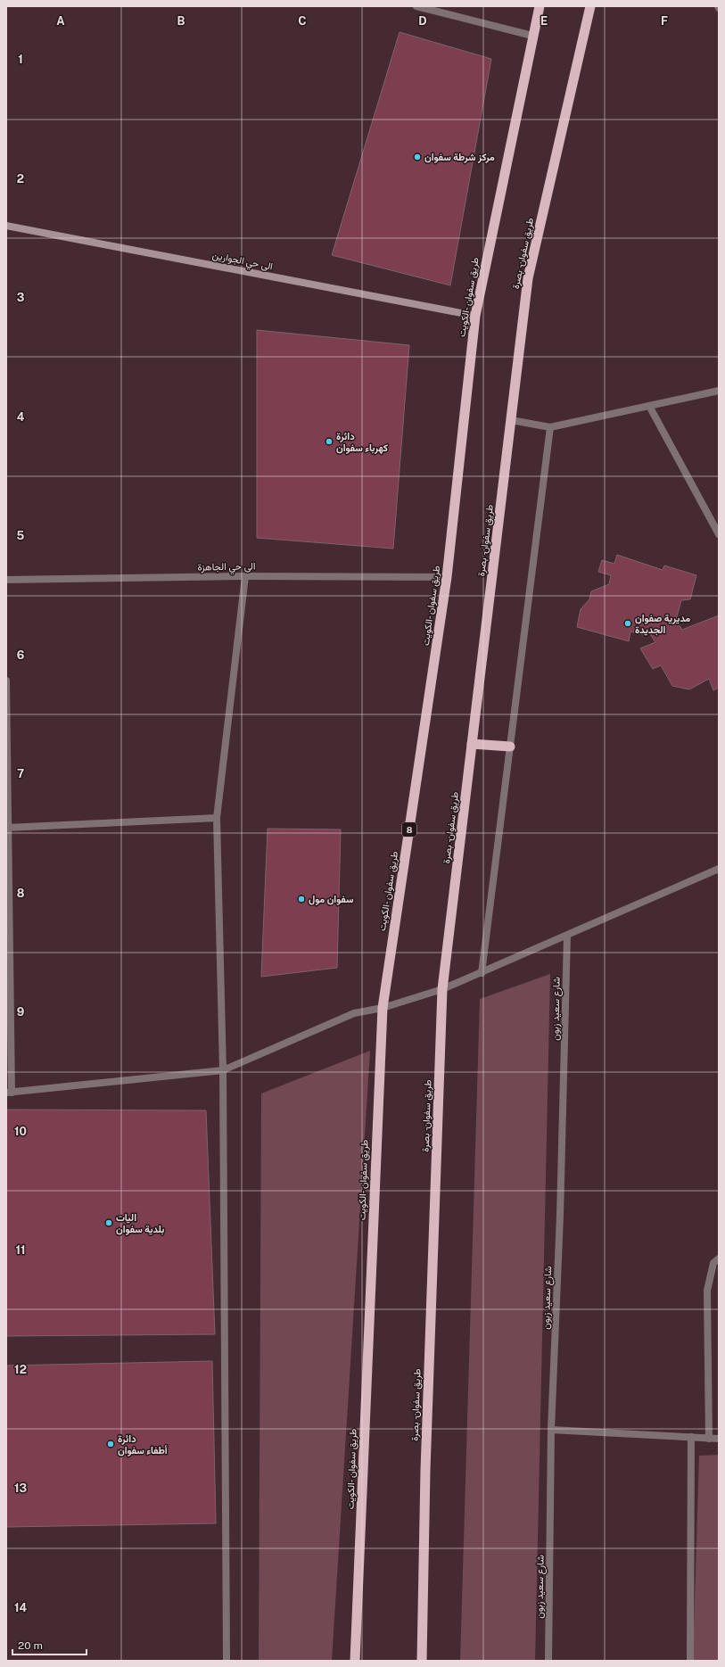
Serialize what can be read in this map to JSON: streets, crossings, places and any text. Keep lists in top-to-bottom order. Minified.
{"streets":{"highway":["طريق سفوان- بصرة","طريق سفوان -الكويت","8"],"main road":["الى حي الجوارين"],"street":["الى حي الجاهزة","شارع سعيد زبون"]},"crossings":[["الى حي الجوارين","طريق سفوان -الكويت"],["طريق سفوان -الكويت","الى حي الجاهزة"]],"places":["مركز شرطة سفوان","دائرة كهرباء سفوان","مديرية صفوان الجديدة","سفوان مول","اليات بلدية سفوان","دائرة أطفاء سفوان"],"scale_bar":"20 m","grid":{"columns":["A","B","C","D","E","F"],"rows":["1","2","3","4","5","6","7","8","9","10","11","12","13","14"]}}
